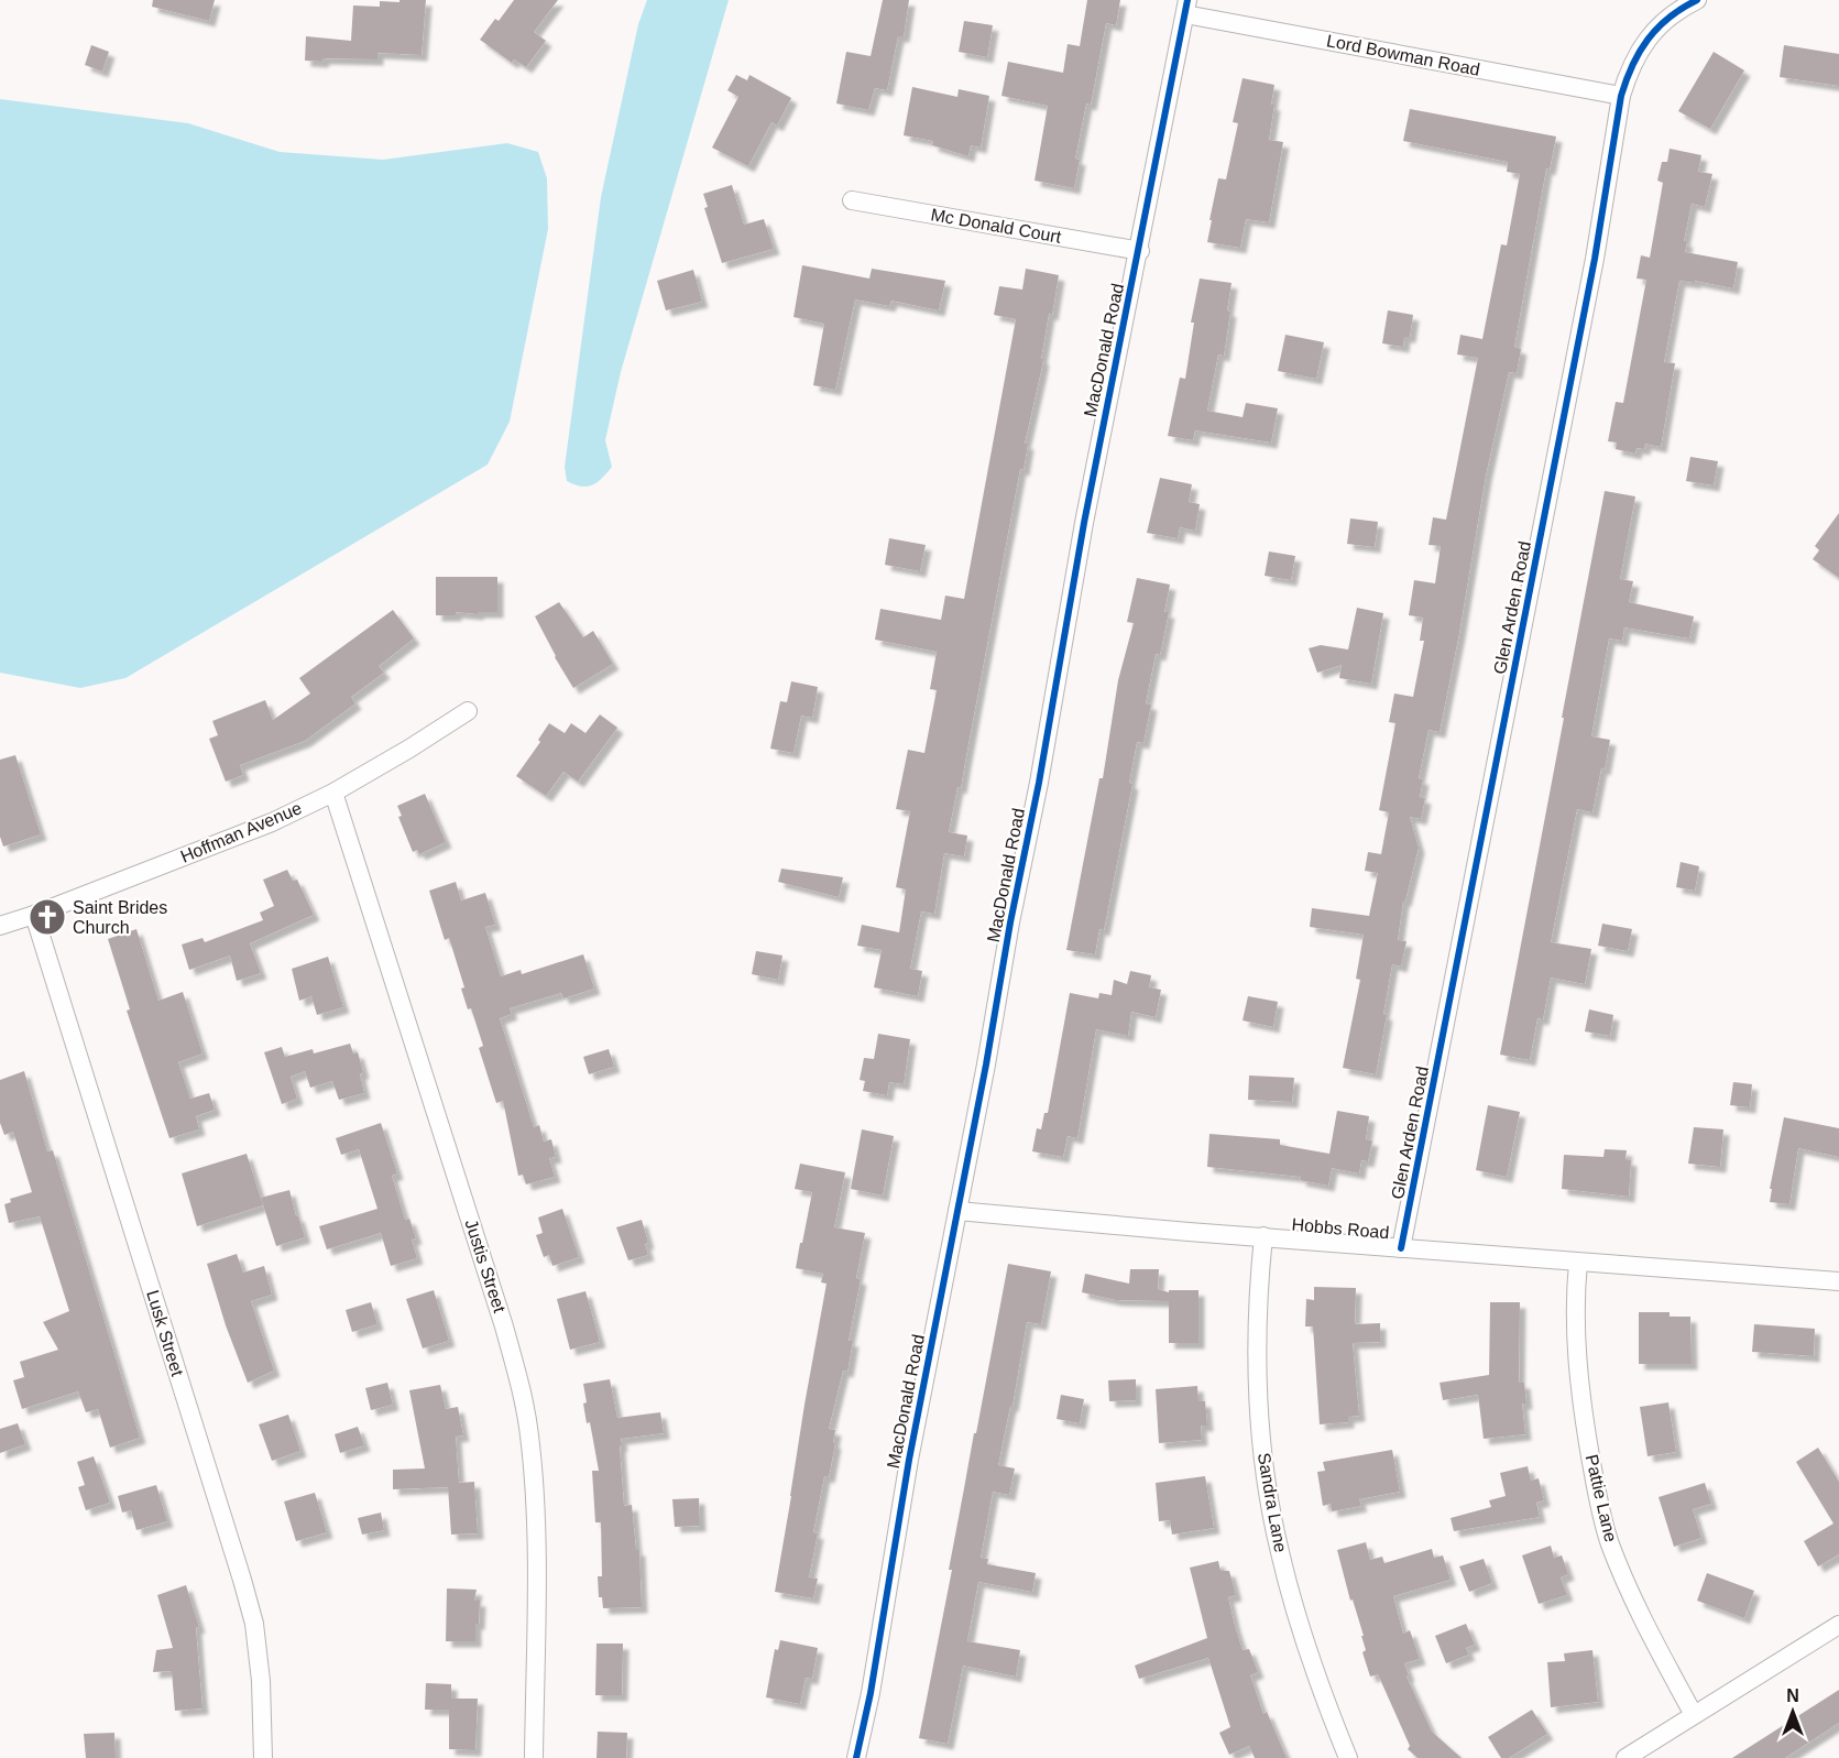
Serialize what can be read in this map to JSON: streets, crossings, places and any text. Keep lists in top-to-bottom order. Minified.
{"streets":{"street":["Lord Bowman Road","Mc Donald Court","MacDonald Road","Glen Arden Road","Hoffman Avenue","Hobbs Road","Justis Street","Lusk Street","Pattie Lane","Sandra Lane"]},"crossings":[["Lord Bowman Road","MacDonald Road"],["Lord Bowman Road","Glen Arden Road"],["Mc Donald Court","MacDonald Road"],["MacDonald Road","Hobbs Road"],["Glen Arden Road","Hobbs Road"],["Hoffman Avenue","Justis Street"],["Hoffman Avenue","Lusk Street"],["Hobbs Road","Pattie Lane"],["Hobbs Road","Sandra Lane"]],"places":{"church":["Saint Brides Church"]},"north":"top"}
